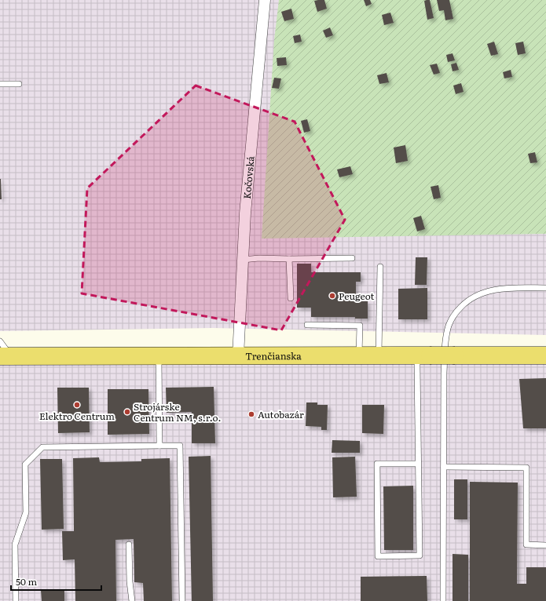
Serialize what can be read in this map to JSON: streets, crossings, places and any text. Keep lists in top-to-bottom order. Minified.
{"streets":{"main road":["Trenčianska"],"street":["Kočovská"]},"crossings":[["Kočovská","Trenčianska"]],"places":["Peugeot","Elektro Centrum","Strojárske Centrum NM, s.r.o.","Autobazár"],"scale_bar":"50 m"}
